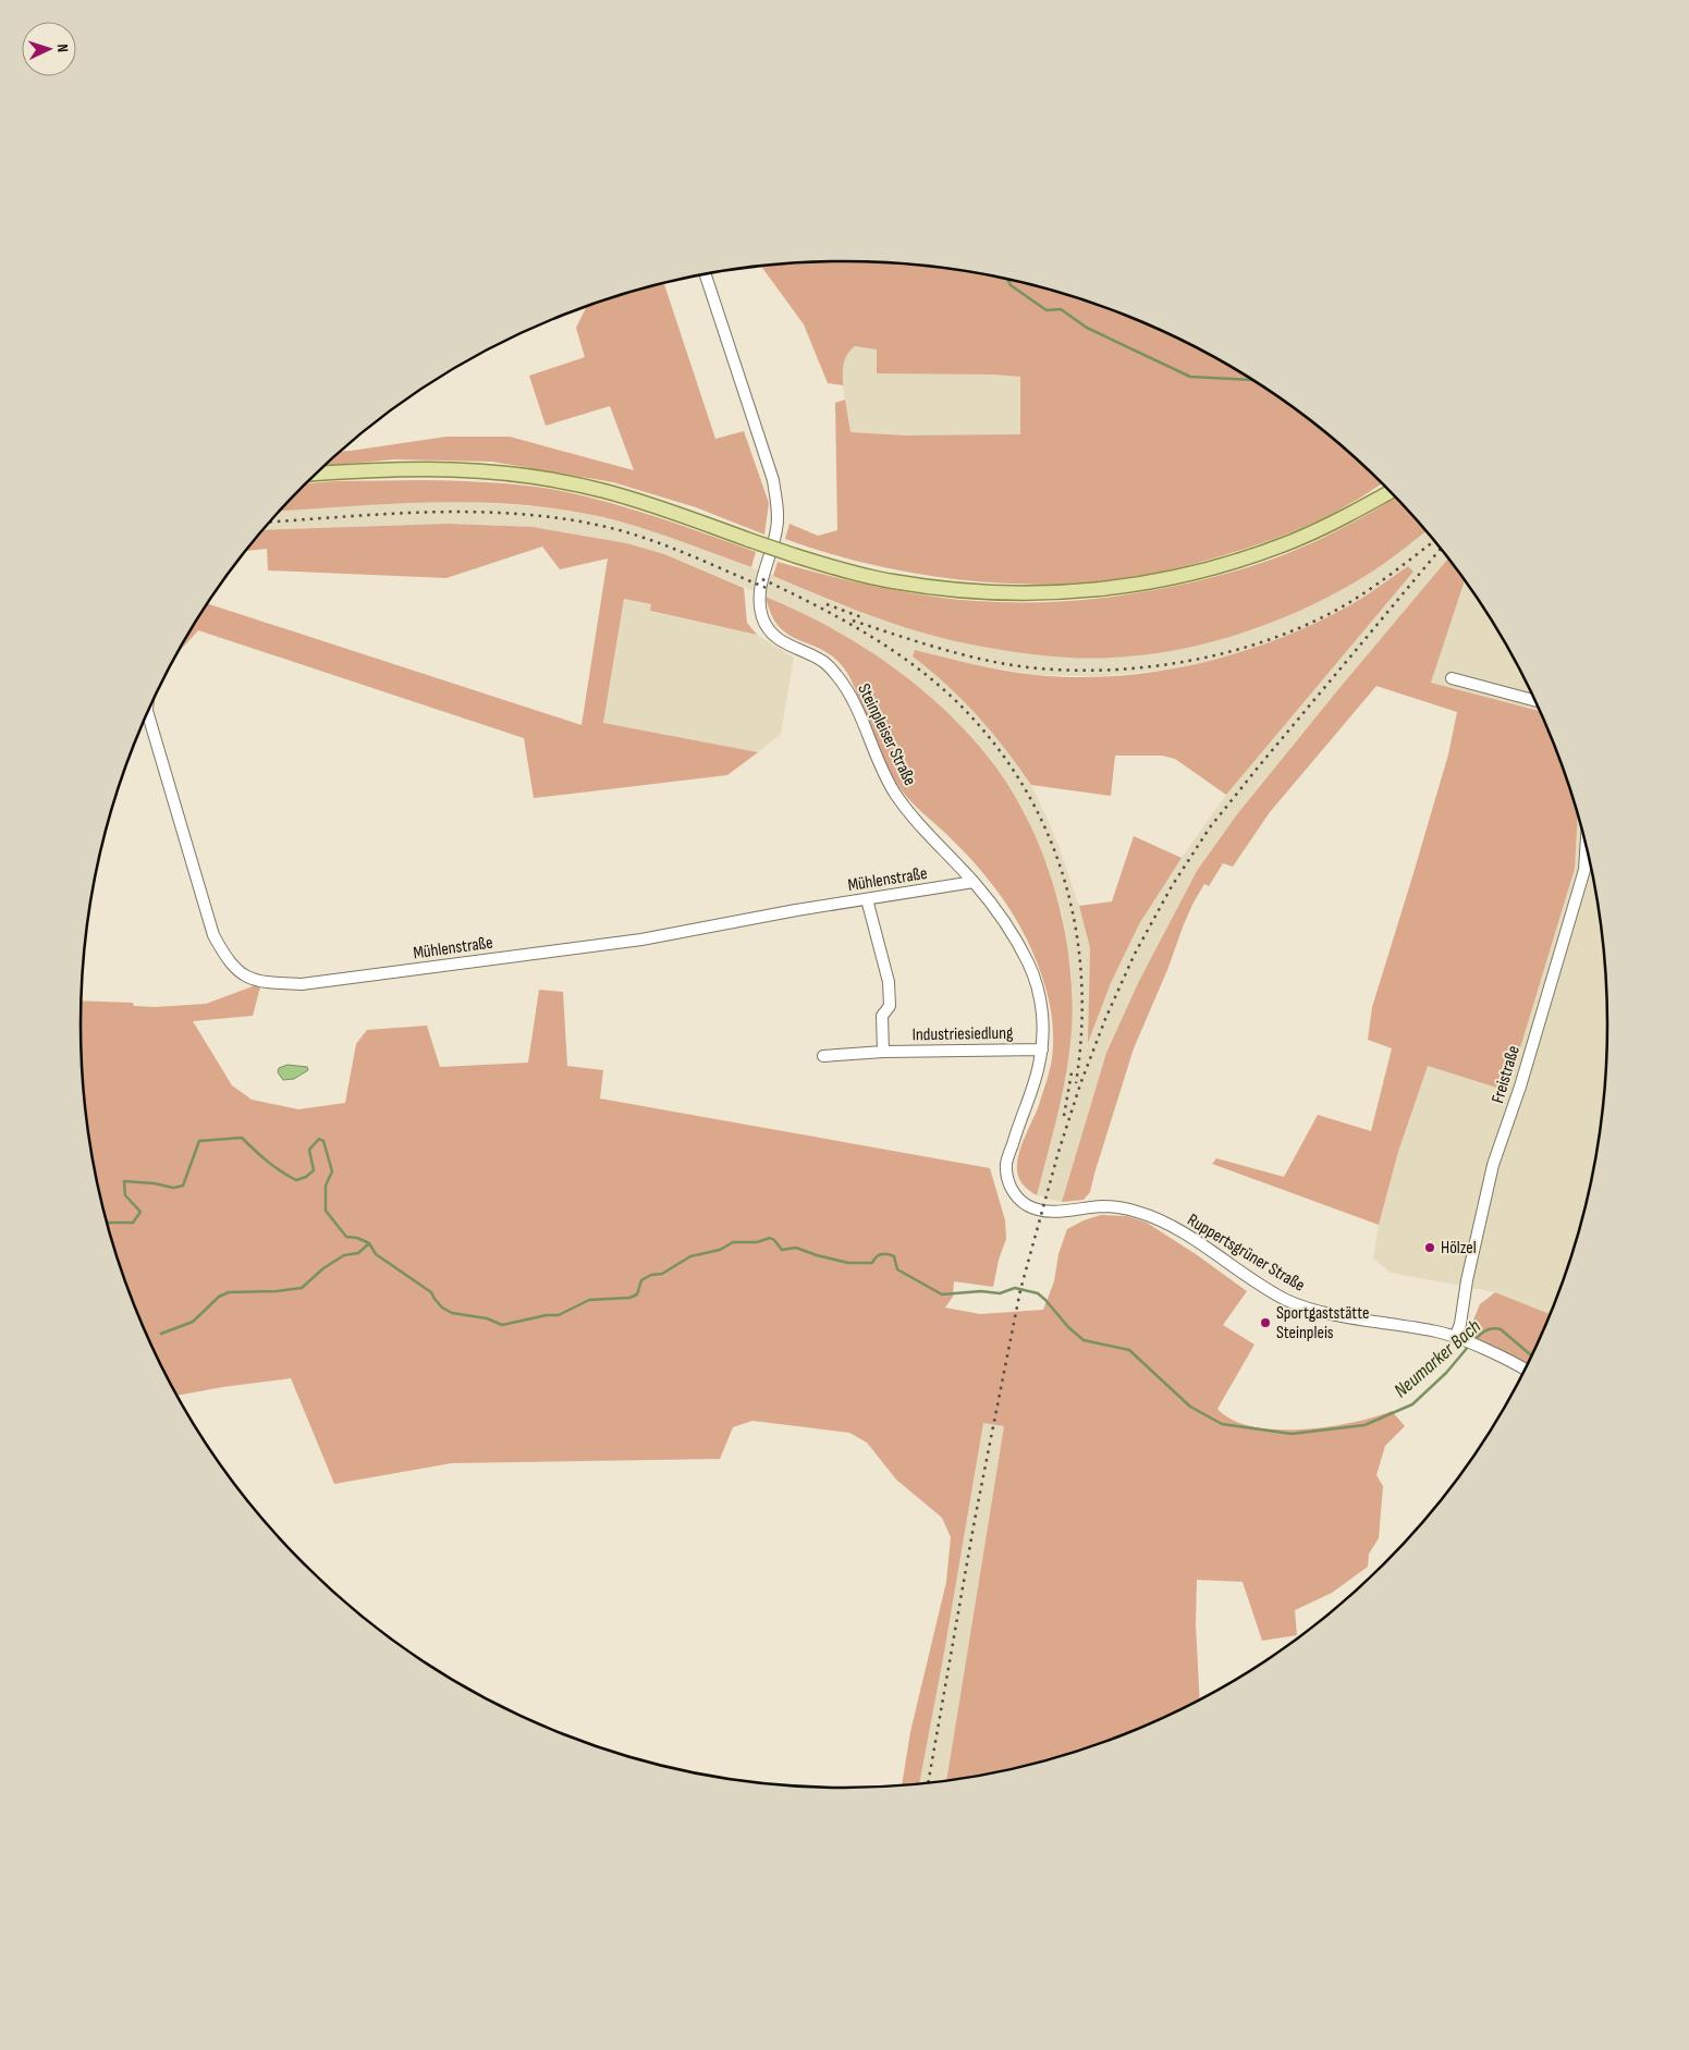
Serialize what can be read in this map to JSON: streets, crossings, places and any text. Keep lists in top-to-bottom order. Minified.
{"streets":{"street":["Steinpleiser Straße","Mühlenstraße","Industriesiedlung","Freistraße","Ruppertsgrüner Straße"]},"crossings":[["Steinpleiser Straße","Mühlenstraße"],["Steinpleiser Straße","Industriesiedlung"],["Steinpleiser Straße","Ruppertsgrüner Straße"],["Freistraße","Ruppertsgrüner Straße"]],"water":["Neumarker Bach"],"places":["Hölzel","Sportgaststätte Steinpleis"],"north":"right"}
